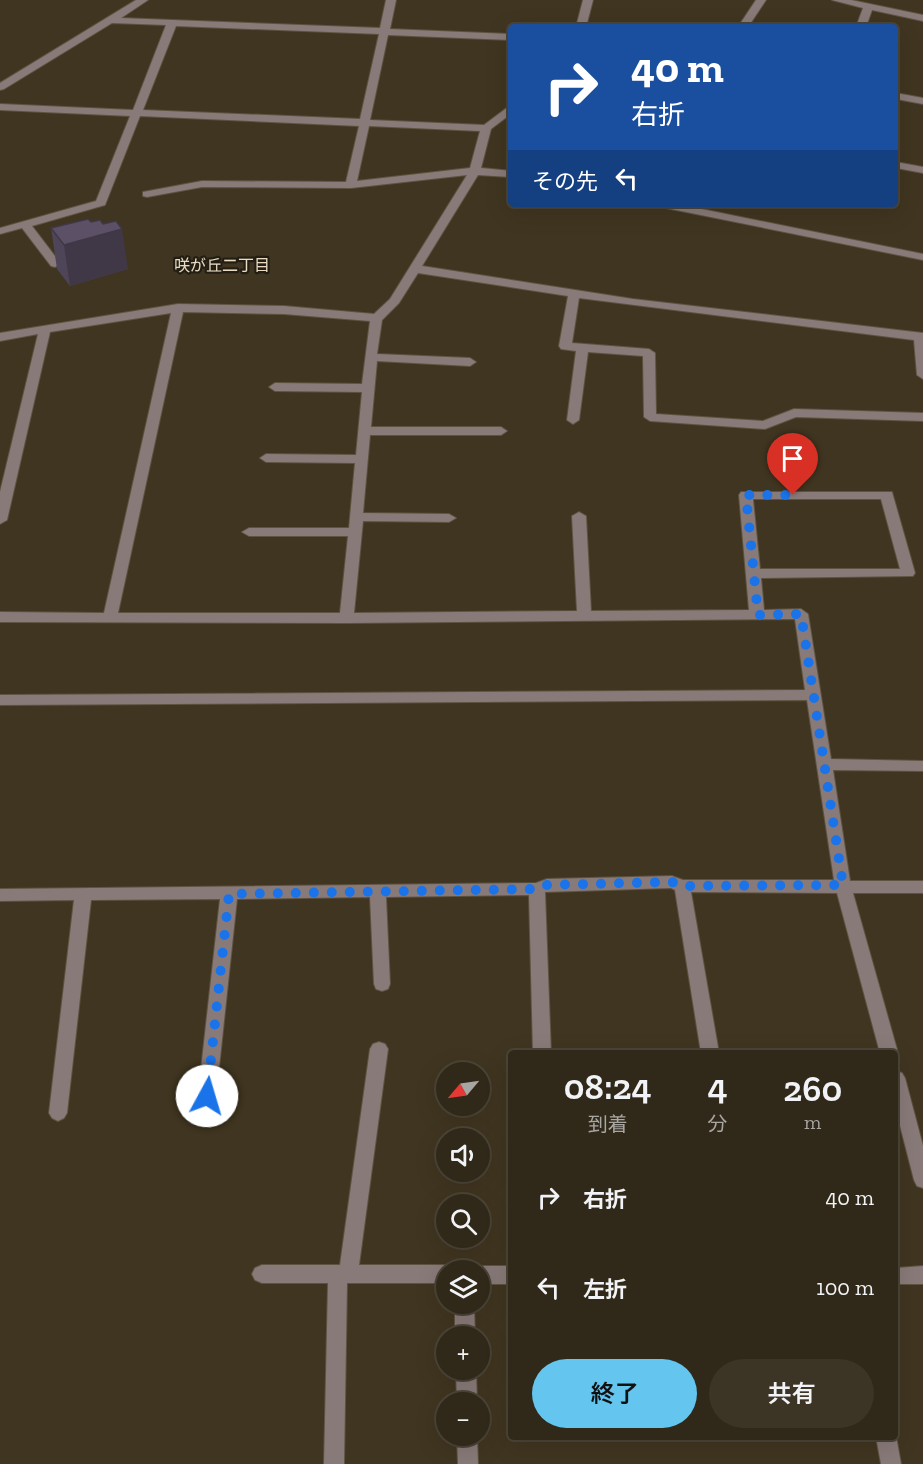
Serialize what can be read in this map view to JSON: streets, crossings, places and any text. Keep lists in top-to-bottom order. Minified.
{"districts":["咲が丘二丁目"],"north":"bottom left","page":{"turn":["40 m","右折"],"then":"その先","eta":["08:24","到着","4","分","260","m"],"map_buttons":["+","−"],"list":[{"name":"右折","value":"40 m"},{"name":"左折","value":"100 m"}],"buttons":["終了","共有"]}}
